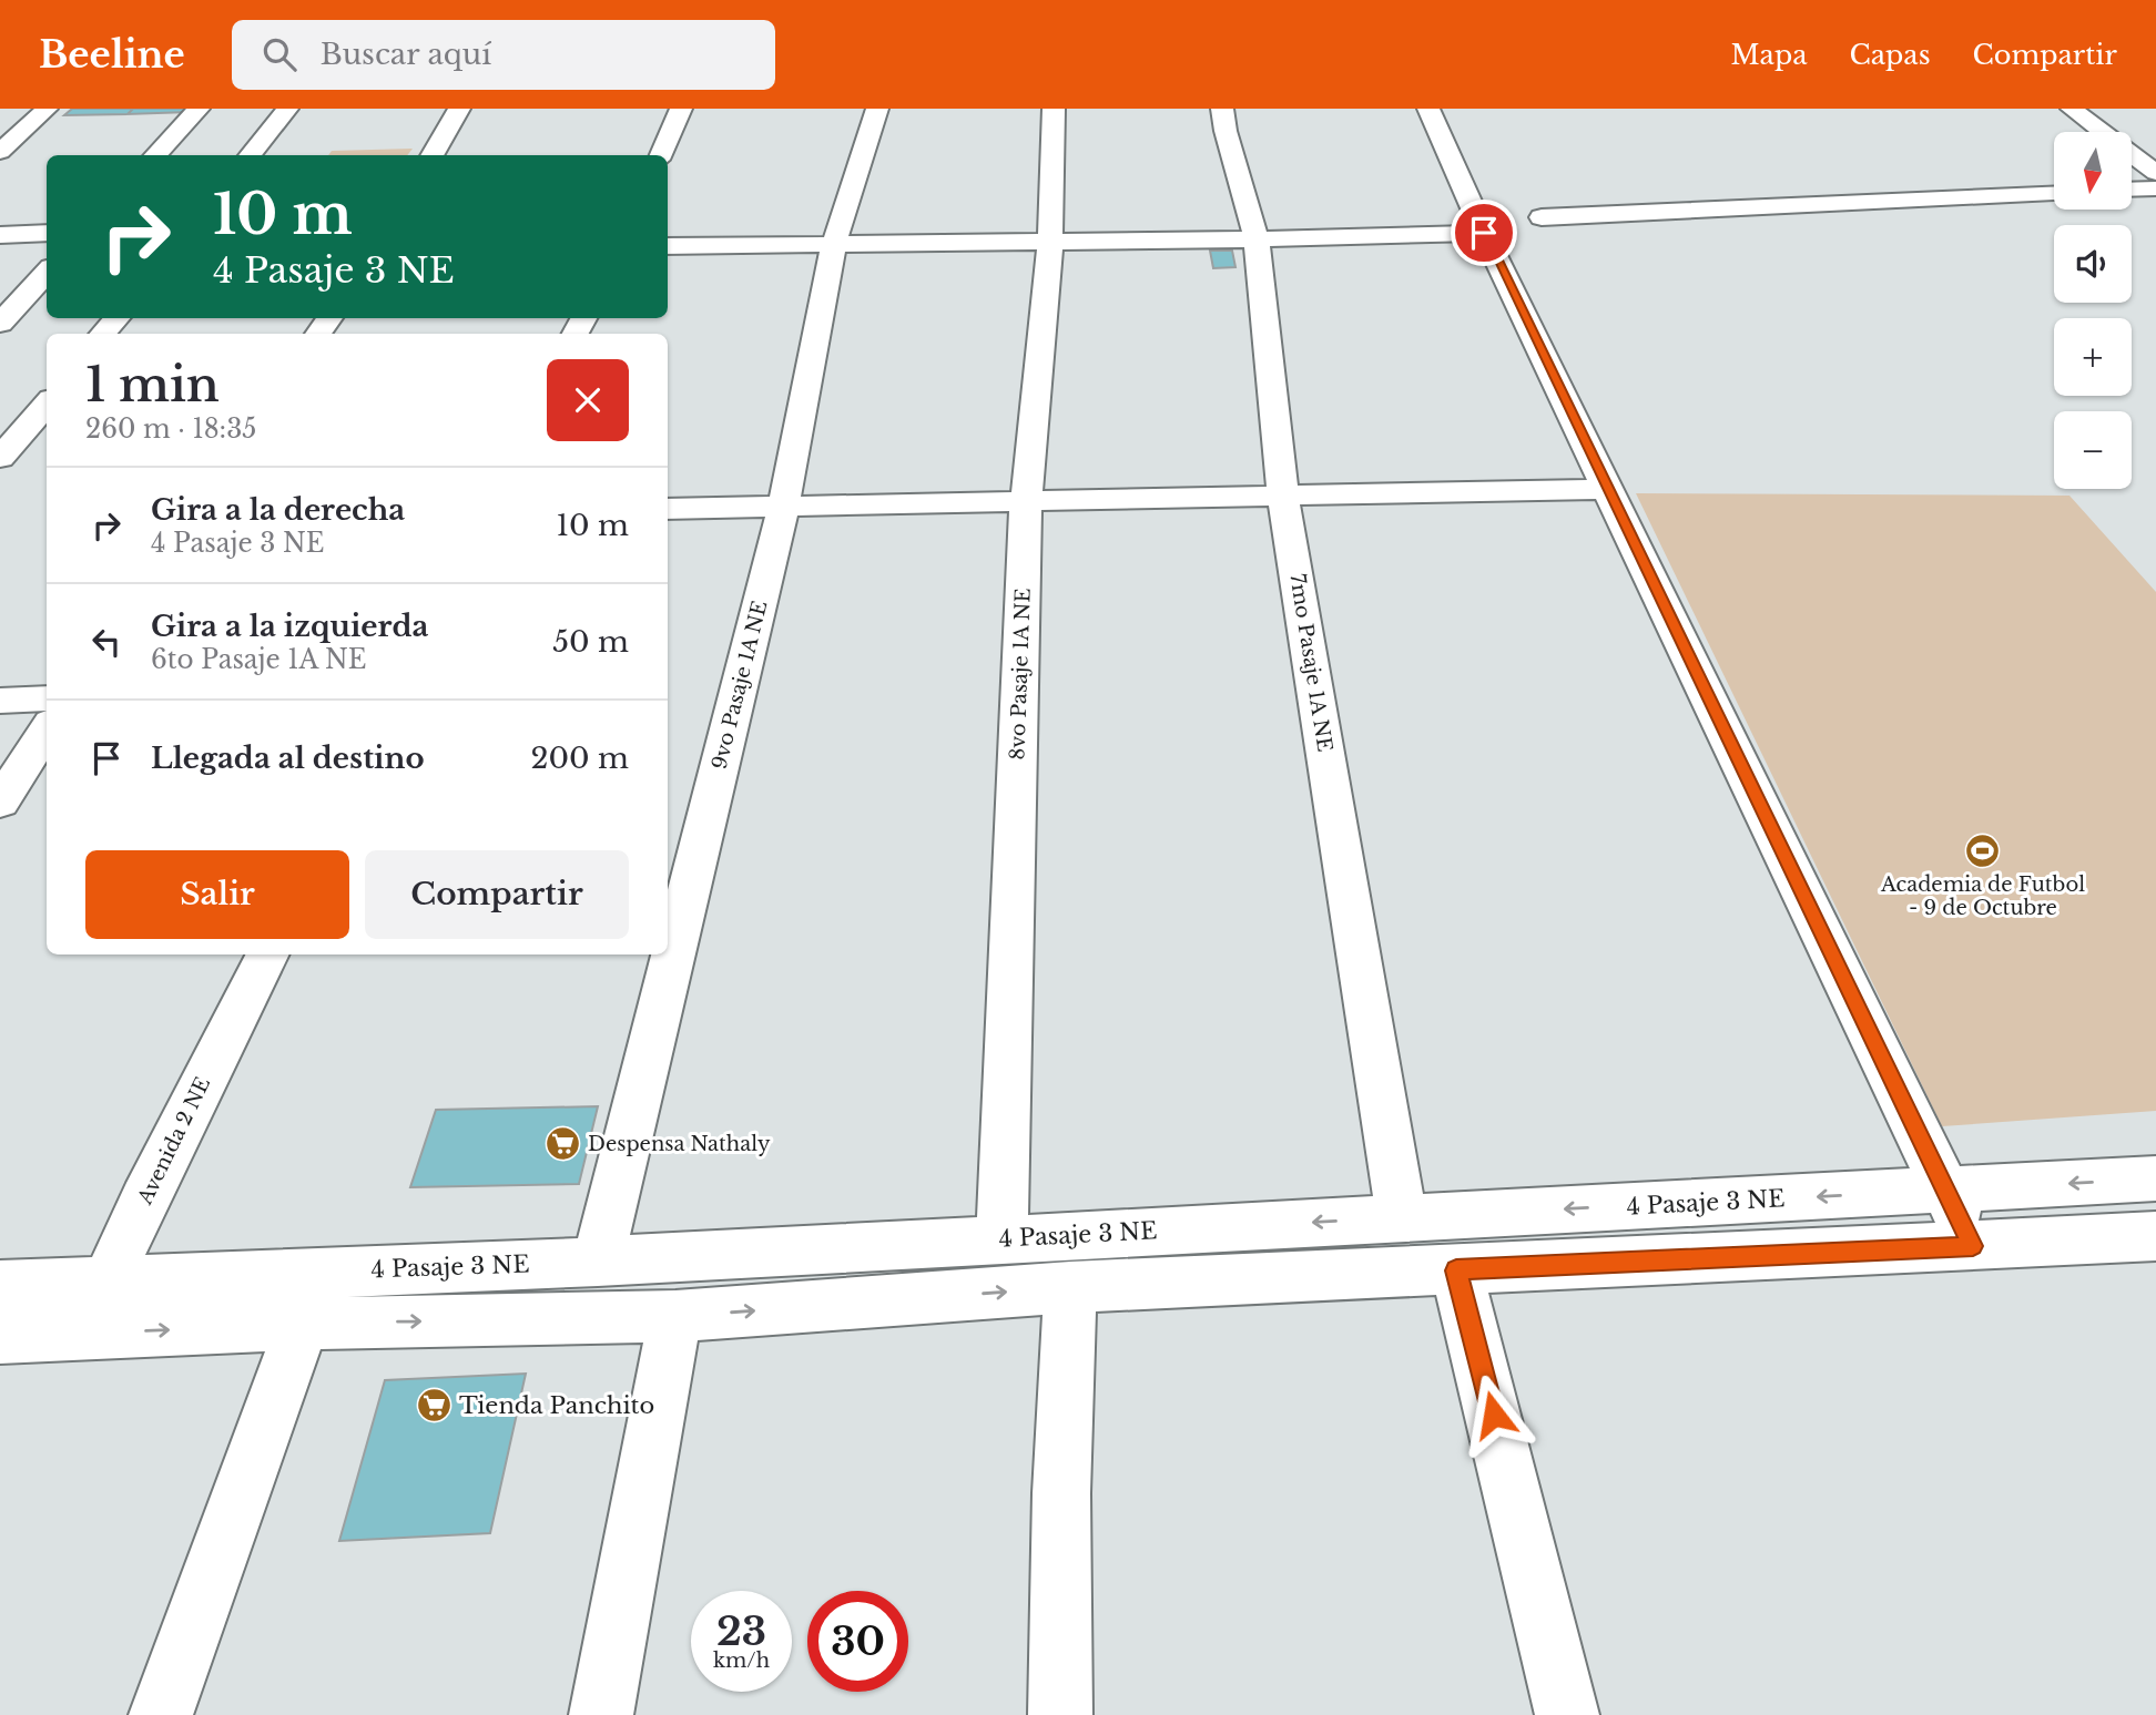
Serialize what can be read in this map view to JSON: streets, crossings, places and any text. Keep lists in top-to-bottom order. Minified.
{"streets":{"street":["7mo Pasaje 1A NE","8vo Pasaje 1A NE","9vo Pasaje 1A NE","Avenida 2 NE","4 Pasaje 3 NE"]},"crossings":[["7mo Pasaje 1A NE","4 Pasaje 3 NE"],["8vo Pasaje 1A NE","4 Pasaje 3 NE"],["9vo Pasaje 1A NE","4 Pasaje 3 NE"],["Avenida 2 NE","4 Pasaje 3 NE"]],"places":{"sports":["Academia de Futbol - 9 de Octubre"],"supermarket":["Despensa Nathaly","Tienda Panchito"]},"north":"bottom","page":{"header":"Beeline","search":"Buscar aquí","nav":["Mapa","Capas","Compartir"],"map_buttons":["+","−"],"turn":["10 m","4 Pasaje 3 NE"],"heading":["1 min","260 m · 18:35"],"list":[{"name":"Gira a la derecha","note":"4 Pasaje 3 NE","value":"10 m"},{"name":"Gira a la izquierda","note":"6to Pasaje 1A NE","value":"50 m"},{"name":"Llegada al destino","value":"200 m"}],"buttons":["Salir","Compartir"],"speed":"23 km/h","limit":"30"}}
